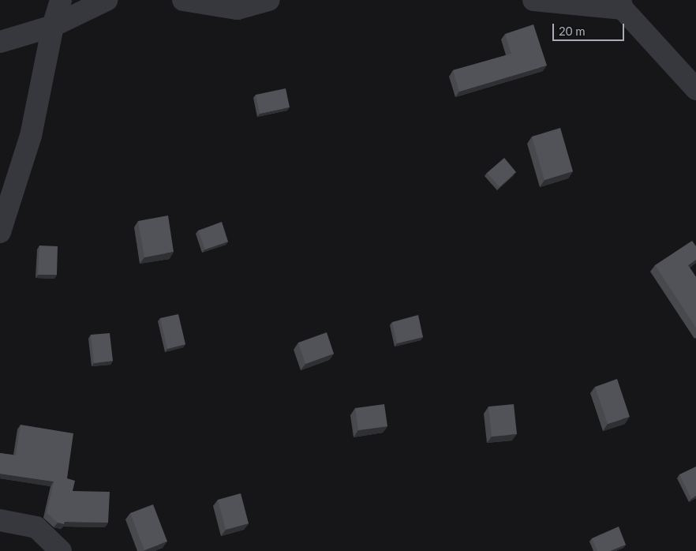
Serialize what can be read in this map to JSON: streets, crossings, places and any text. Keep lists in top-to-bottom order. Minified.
{"scale_bar":"20 m"}
